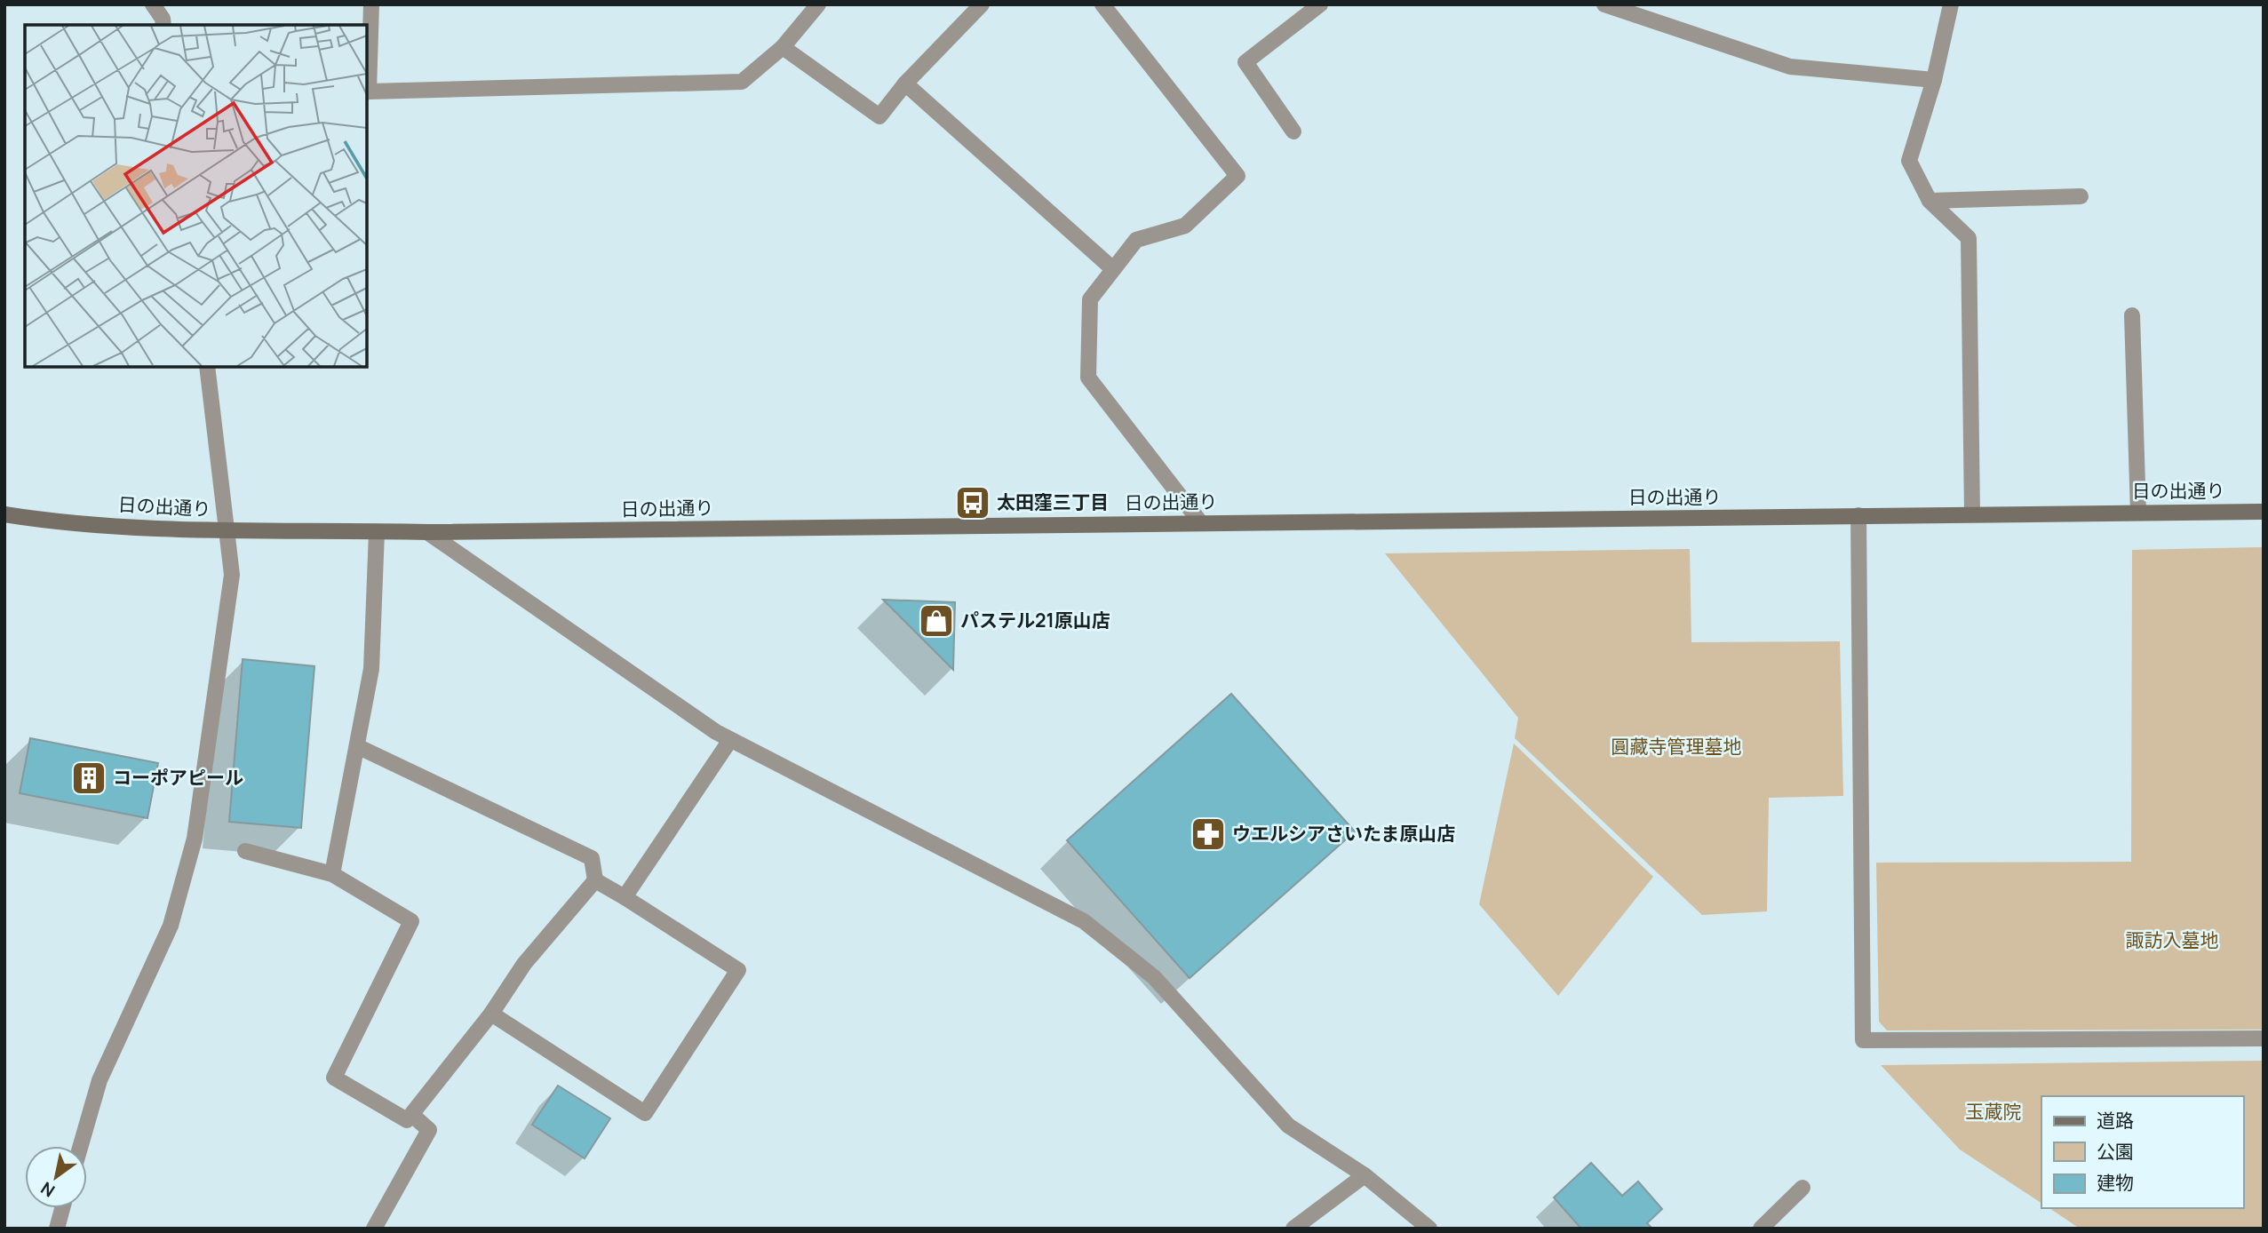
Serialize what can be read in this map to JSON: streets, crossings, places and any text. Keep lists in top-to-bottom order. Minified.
{"streets":{"street":["日の出通り"]},"parks":["圓藏寺管理墓地","諏訪入墓地","玉蔵院"],"places":{"bus stop":["太田窪三丁目"],"shop":["パステル21原山店"],"building":["コーポアピール"],"pharmacy":["ウエルシアさいたま原山店"]},"legend":["道路","公園","建物"],"north":"bottom left"}
